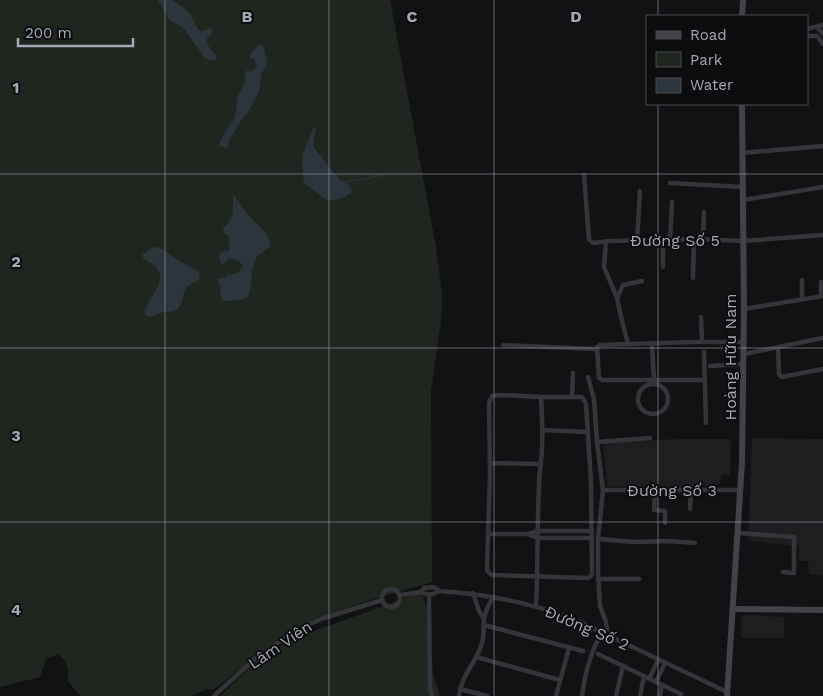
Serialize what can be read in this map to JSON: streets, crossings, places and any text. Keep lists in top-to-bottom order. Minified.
{"streets":{"main road":["Hoàng Hữu Nam"],"street":["Đường Số 5","Đường Số 3","Đường Số 2","Lâm Viên"]},"crossings":[["Đường Số 5","Hoàng Hữu Nam"],["Hoàng Hữu Nam","Đường Số 3"],["Hoàng Hữu Nam","Đường Số 2"],["Đường Số 2","Lâm Viên"]],"legend":["Road","Park","Water"],"scale_bar":"200 m","grid":{"columns":["B","C","D"],"rows":["1","2","3","4"]}}
